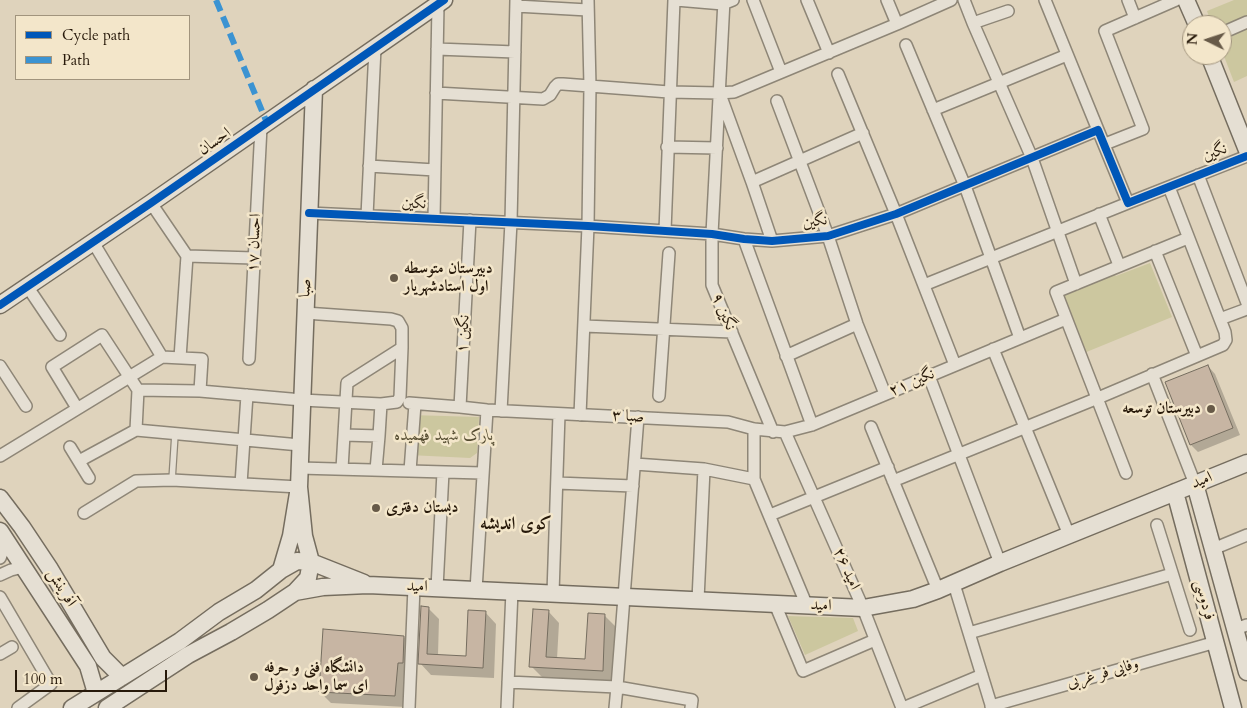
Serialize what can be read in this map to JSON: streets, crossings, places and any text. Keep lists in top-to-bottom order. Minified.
{"streets":{"main road":["احسان","صبا","امید","آفرینش","فردوسی"],"street":["نگین","احسان ۱۷","نگین ۹","نگین ۱","نگین ۲۱","صبا ۳","امید ۲۶","وفایی فر غربی"]},"crossings":[["احسان","احسان ۱۷"],["احسان","صبا"],["نگین","صبا"],["نگین","نگین ۹"],["نگین","نگین ۱"],["نگین ۹","نگین ۲۱"],["نگین ۹","امید ۲۶"],["نگین ۲۱","صبا ۳"],["نگین ۲۱","امید ۲۶"],["امید","امید ۲۶"],["امید","فردوسی"],["فردوسی","وفایی فر غربی"]],"districts":["کوی اندیشه"],"parks":["پارک شهید فهمیده"],"places":["دبیرستان متوسطه اول استادشهریار","دبیرستان توسعه","دبستان دفتری","دانشگاه فنی و حرفه ای سما واحد دزفول"],"legend":["Cycle path","Path"],"scale_bar":"100 m","north":"left"}
